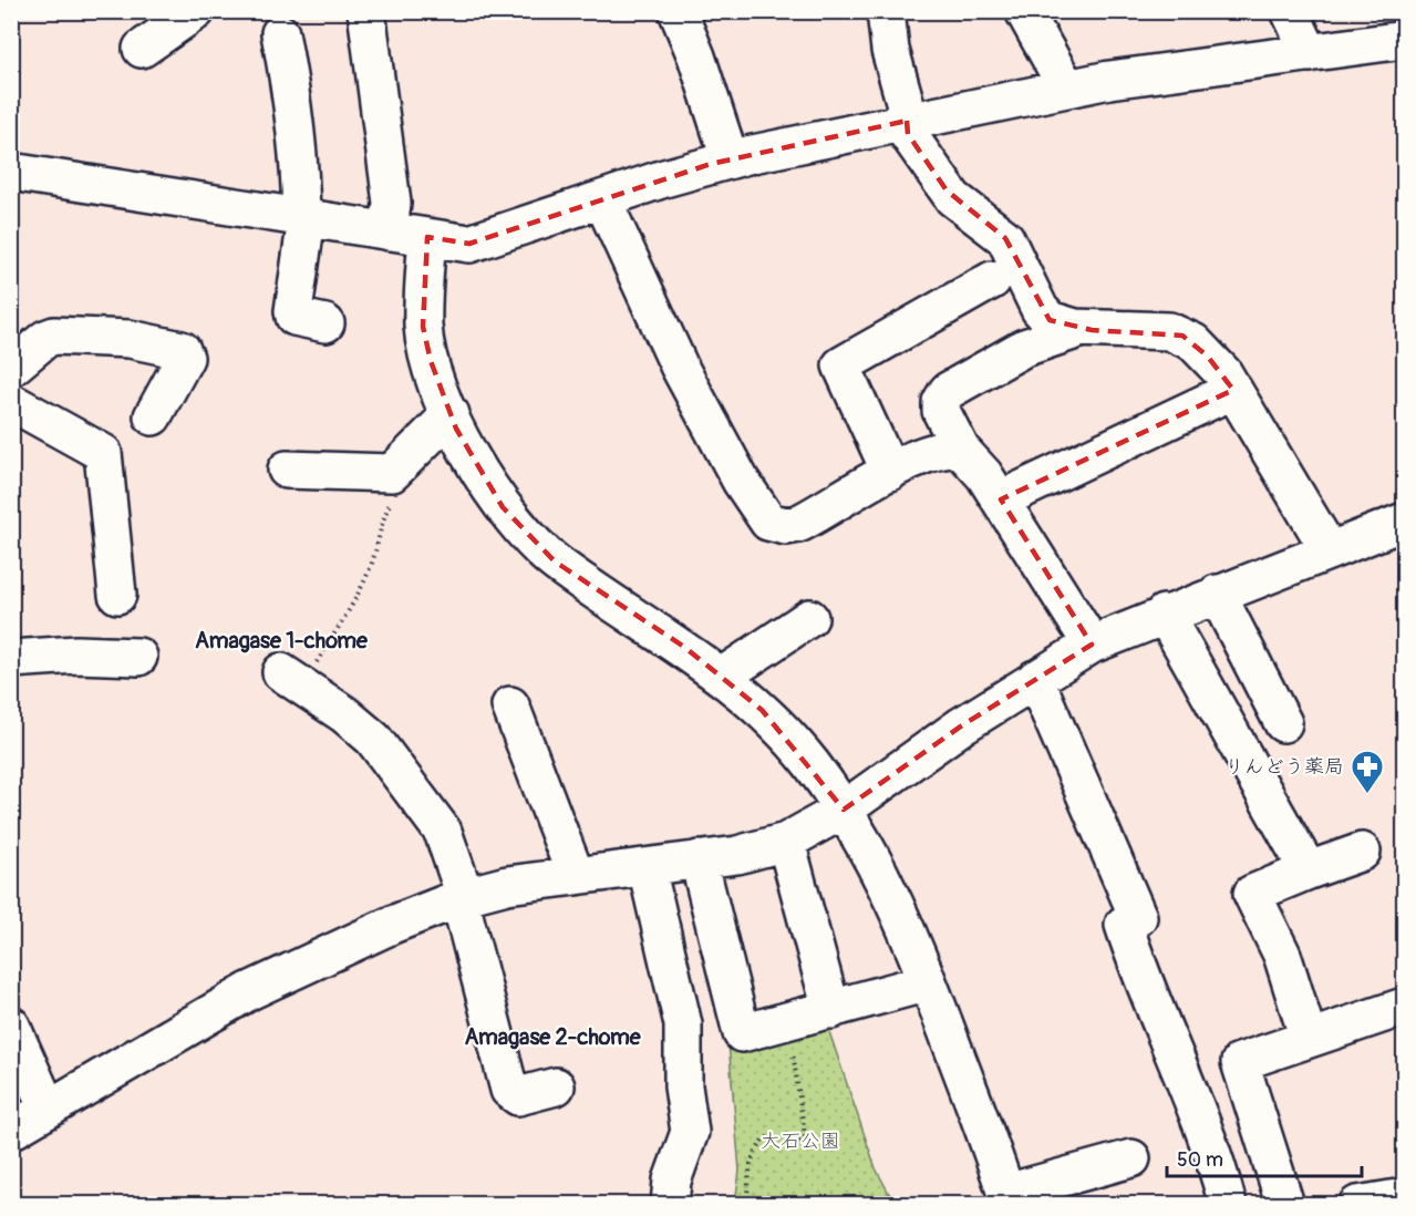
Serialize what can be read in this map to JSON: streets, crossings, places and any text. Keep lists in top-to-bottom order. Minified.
{"districts":["Amagase 1-chome","Amagase 2-chome"],"parks":["大石公園"],"places":{"pharmacy":["りんどう薬局"]},"scale_bar":"50 m"}
